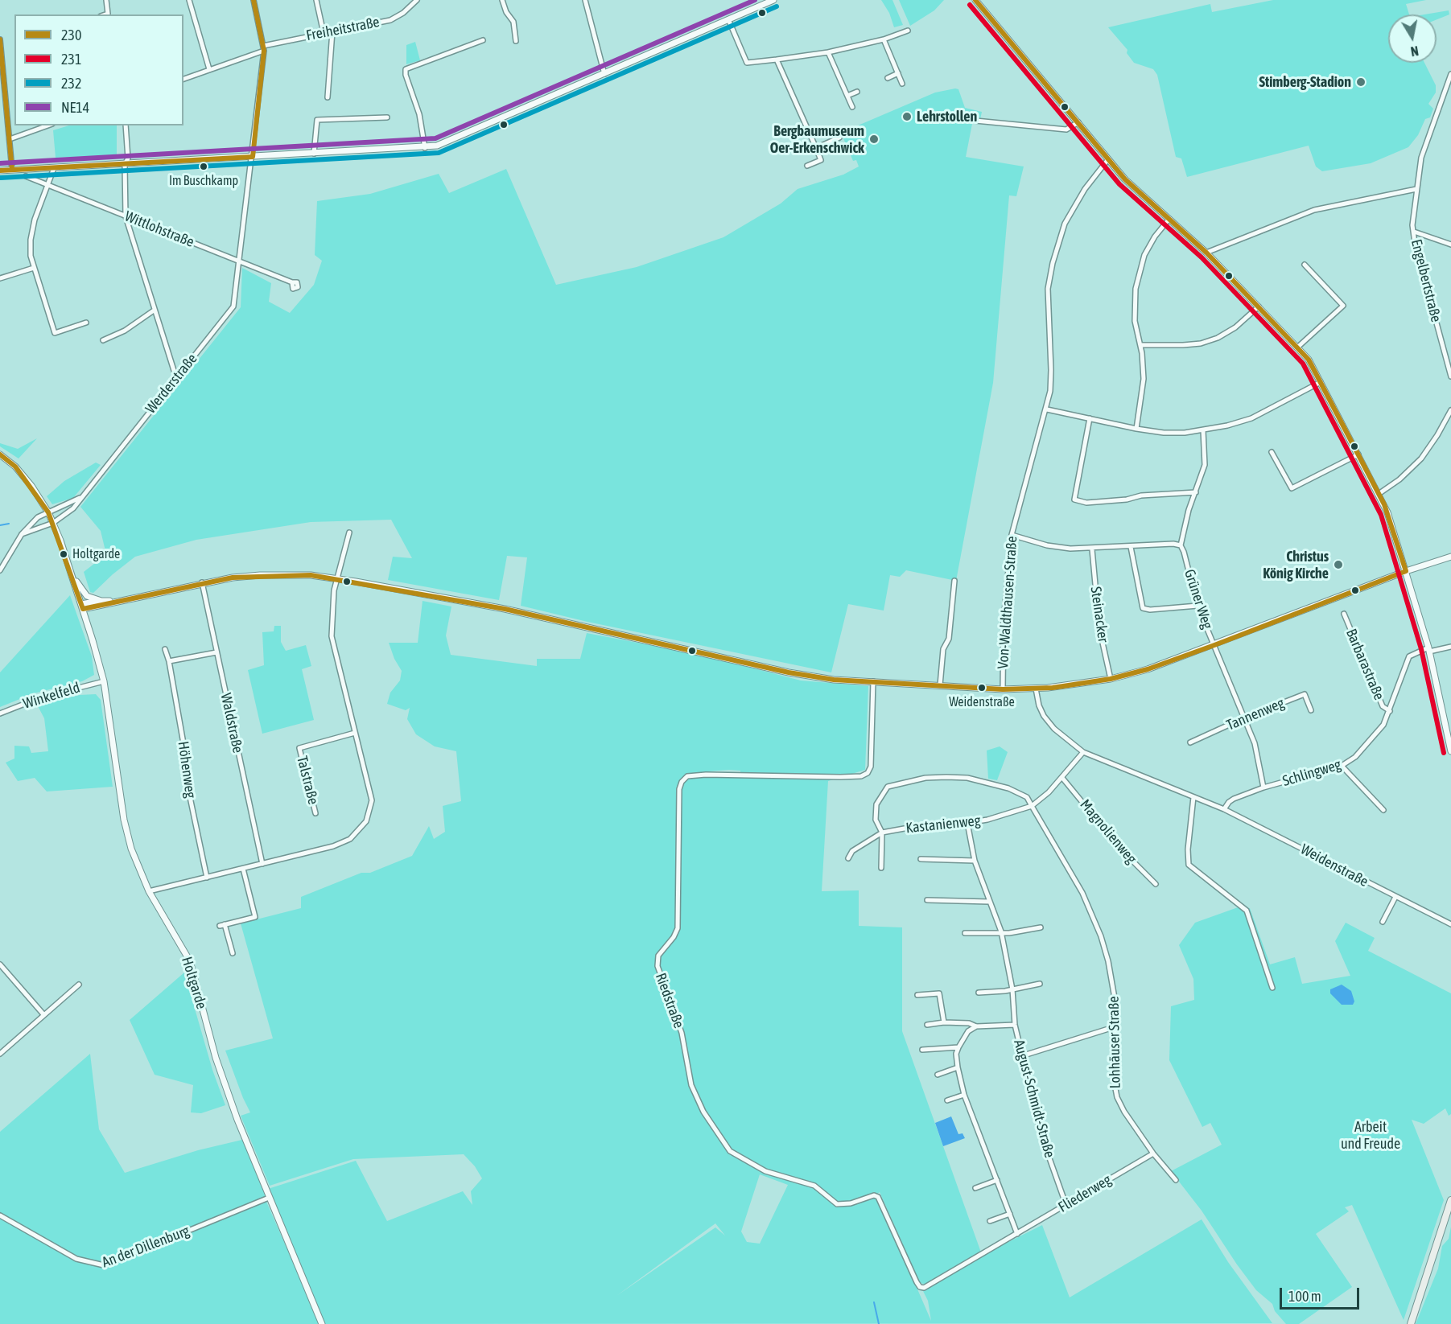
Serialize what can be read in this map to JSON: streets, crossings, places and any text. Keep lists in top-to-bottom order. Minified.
{"streets":{"street":["Freiheitstraße","Wittlohstraße","Engelbertstraße","Werderstraße","Grüner Weg","Von-Waldthausen-Straße","Steinacker","Barbarastraße","Winkelfeld","Tannenweg","Waldstraße","Höhenweg","Schlingweg","Talstraße","Kastanienweg","Magnolienweg","Weidenstraße","Holtgarde","Riedstraße","Lohhäuser Straße","August-Schmidt-Straße","Fliederweg","An der Dillenburg"]},"crossings":[["Wittlohstraße","Werderstraße"],["Grüner Weg","Tannenweg"],["Grüner Weg","Schlingweg"],["Barbarastraße","Schlingweg"],["Winkelfeld","Holtgarde"],["Schlingweg","Weidenstraße"],["Kastanienweg","Lohhäuser Straße"],["Kastanienweg","August-Schmidt-Straße"],["Holtgarde","An der Dillenburg"],["Riedstraße","Fliederweg"],["Lohhäuser Straße","Fliederweg"],["August-Schmidt-Straße","Fliederweg"]],"parks":["Arbeit und Freude"],"places":["Stimberg-Stadion","Lehrstollen","Bergbaumuseum Oer-Erkenschwick","Im Buschkamp","Holtgarde","Christus König Kirche","Weidenstraße"],"lines":["transit line 230","transit line NE14","transit line 231","transit line 232"],"legend":["230","231","232","NE14"],"scale_bar":"100 m","north":"bottom"}
